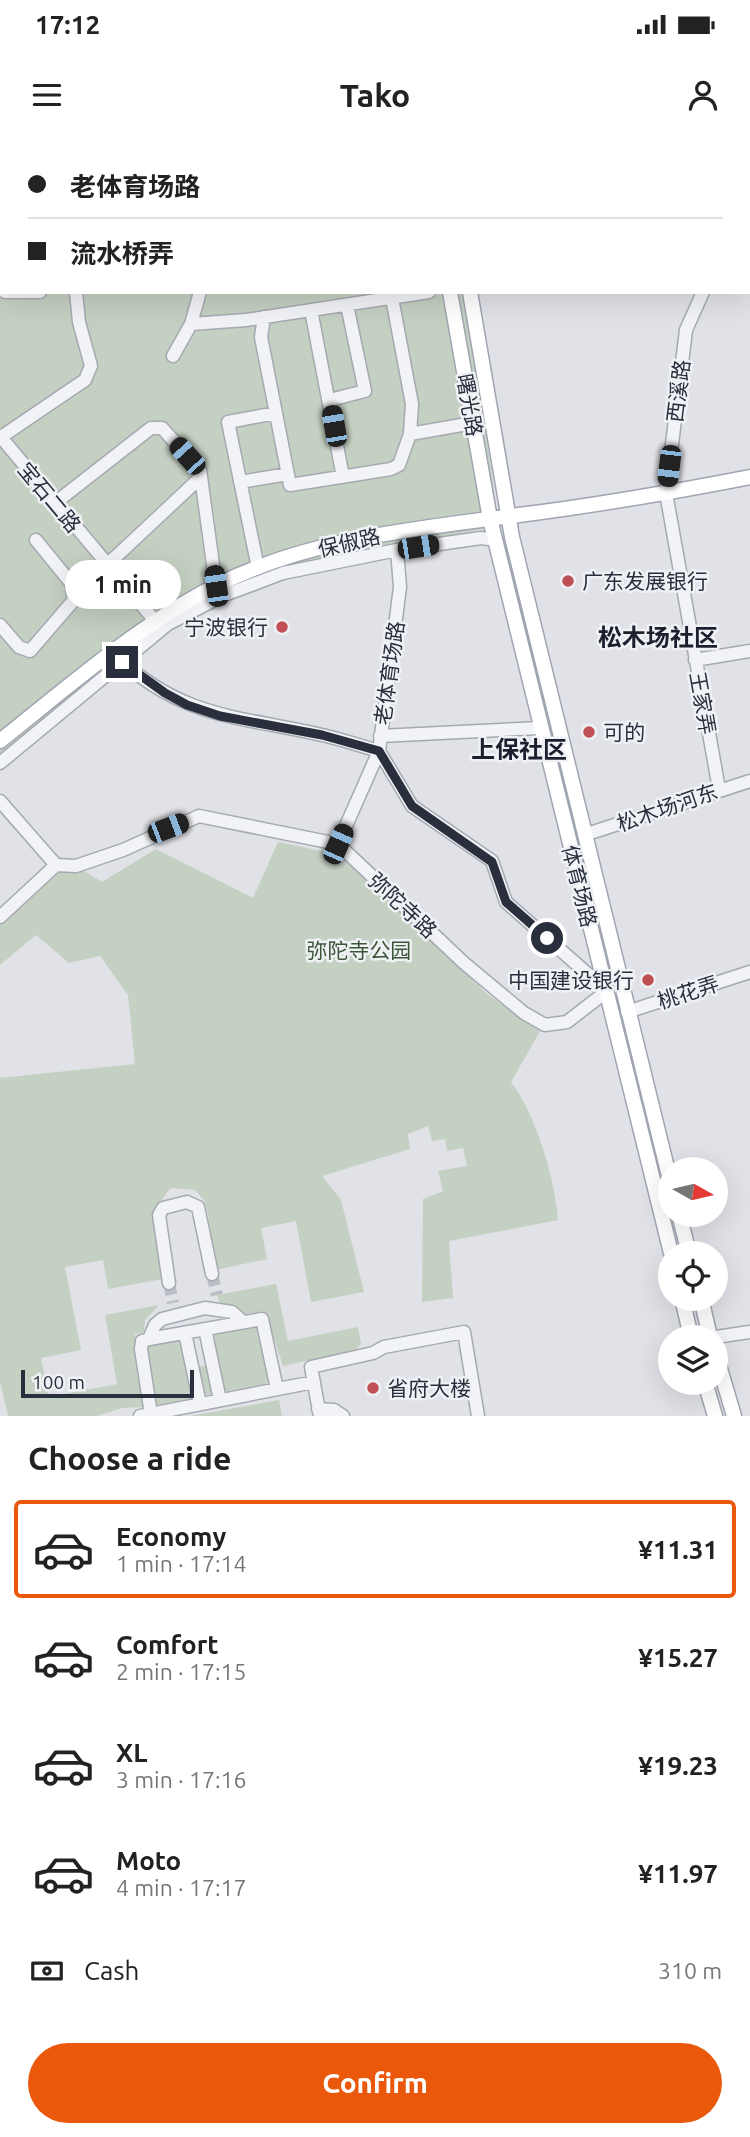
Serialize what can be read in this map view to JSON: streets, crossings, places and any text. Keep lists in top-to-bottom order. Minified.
{"streets":{"main road":["曙光路","保俶路","体育场路"],"street":["西溪路","宝石二路","老体育场路","王家弄","松木场河东","弥陀寺路","桃花弄"]},"crossings":[["西溪路","保俶路"],["西溪路","王家弄"],["曙光路","保俶路"],["曙光路","体育场路"],["宝石二路","保俶路"],["保俶路","王家弄"],["保俶路","体育场路"],["老体育场路","体育场路"],["老体育场路","弥陀寺路"],["王家弄","松木场河东"],["松木场河东","体育场路"],["体育场路","弥陀寺路"],["体育场路","桃花弄"]],"districts":["松木场社区","上保社区"],"parks":["弥陀寺公园"],"places":["广东发展银行","宁波银行","可的","中国建设银行","省府大楼"],"scale_bar":"100 m","north":"right","page":{"status":"17:12","header":"Tako","banner":["老体育场路","流水桥弄"],"bubble":"1 min","scale":"100 m","heading":"Choose a ride","list":[{"name":"Economy","note":"1 min · 17:14","value":"¥11.31"},{"name":"Comfort","note":"2 min · 17:15","value":"¥15.27"},{"name":"XL","note":"3 min · 17:16","value":"¥19.23"},{"name":"Moto","note":"4 min · 17:17","value":"¥11.97"}],"pay":["Cash","310 m"],"buttons":"Confirm"}}
